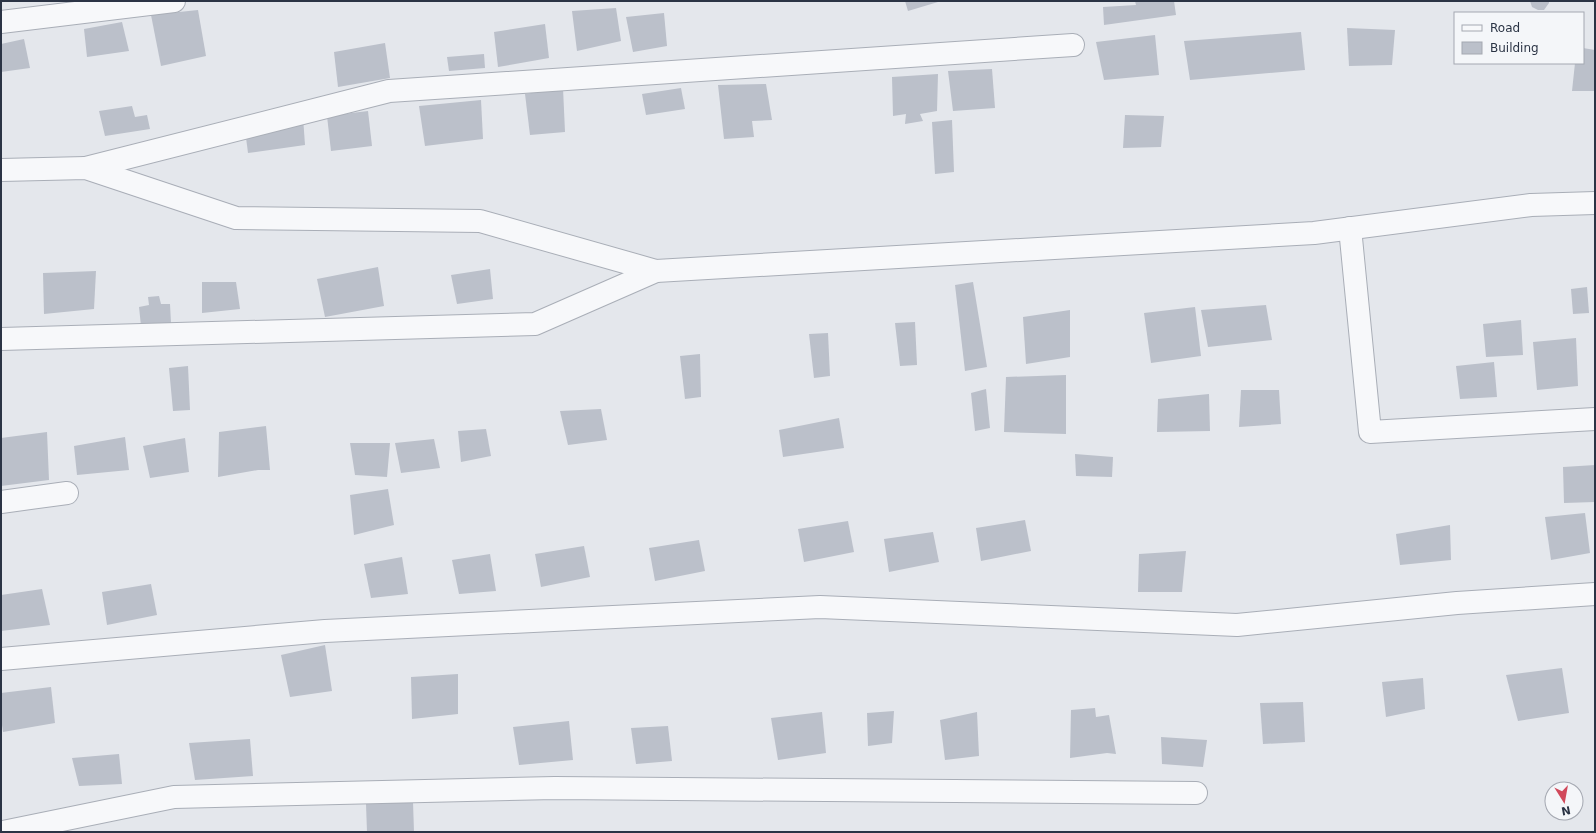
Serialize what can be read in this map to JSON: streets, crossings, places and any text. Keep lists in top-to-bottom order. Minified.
{"legend":["Road","Building"],"north":"bottom"}
